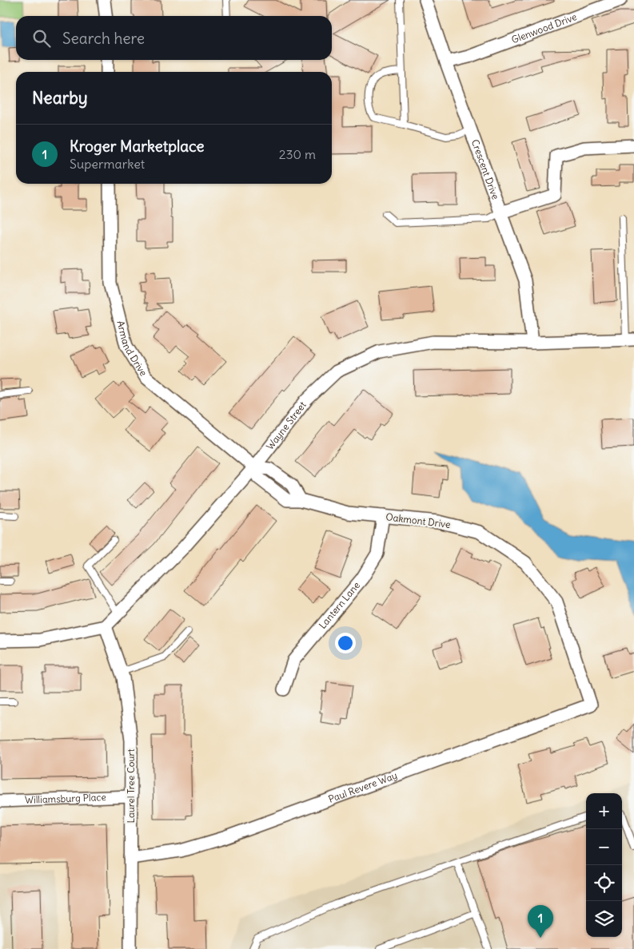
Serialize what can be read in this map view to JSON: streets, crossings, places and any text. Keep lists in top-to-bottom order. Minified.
{"streets":{"street":["Glenwood Drive","Crescent Drive","Armand Drive","Wayne Street","Oakmont Drive","Lantern Lane","Laurel Tree Court","Paul Revere Way","Williamsburg Place"]},"crossings":[["Glenwood Drive","Crescent Drive"],["Crescent Drive","Wayne Street"],["Armand Drive","Wayne Street"],["Armand Drive","Oakmont Drive"],["Wayne Street","Oakmont Drive"],["Wayne Street","Laurel Tree Court"],["Oakmont Drive","Lantern Lane"],["Oakmont Drive","Paul Revere Way"],["Laurel Tree Court","Paul Revere Way"],["Laurel Tree Court","Williamsburg Place"]],"page":{"search":"Search here","heading":"Nearby","list":[{"mark":"1","name":"Kroger Marketplace","note":"Supermarket","value":"230 m"}],"map_buttons":["+","−"],"pins":"1"}}
